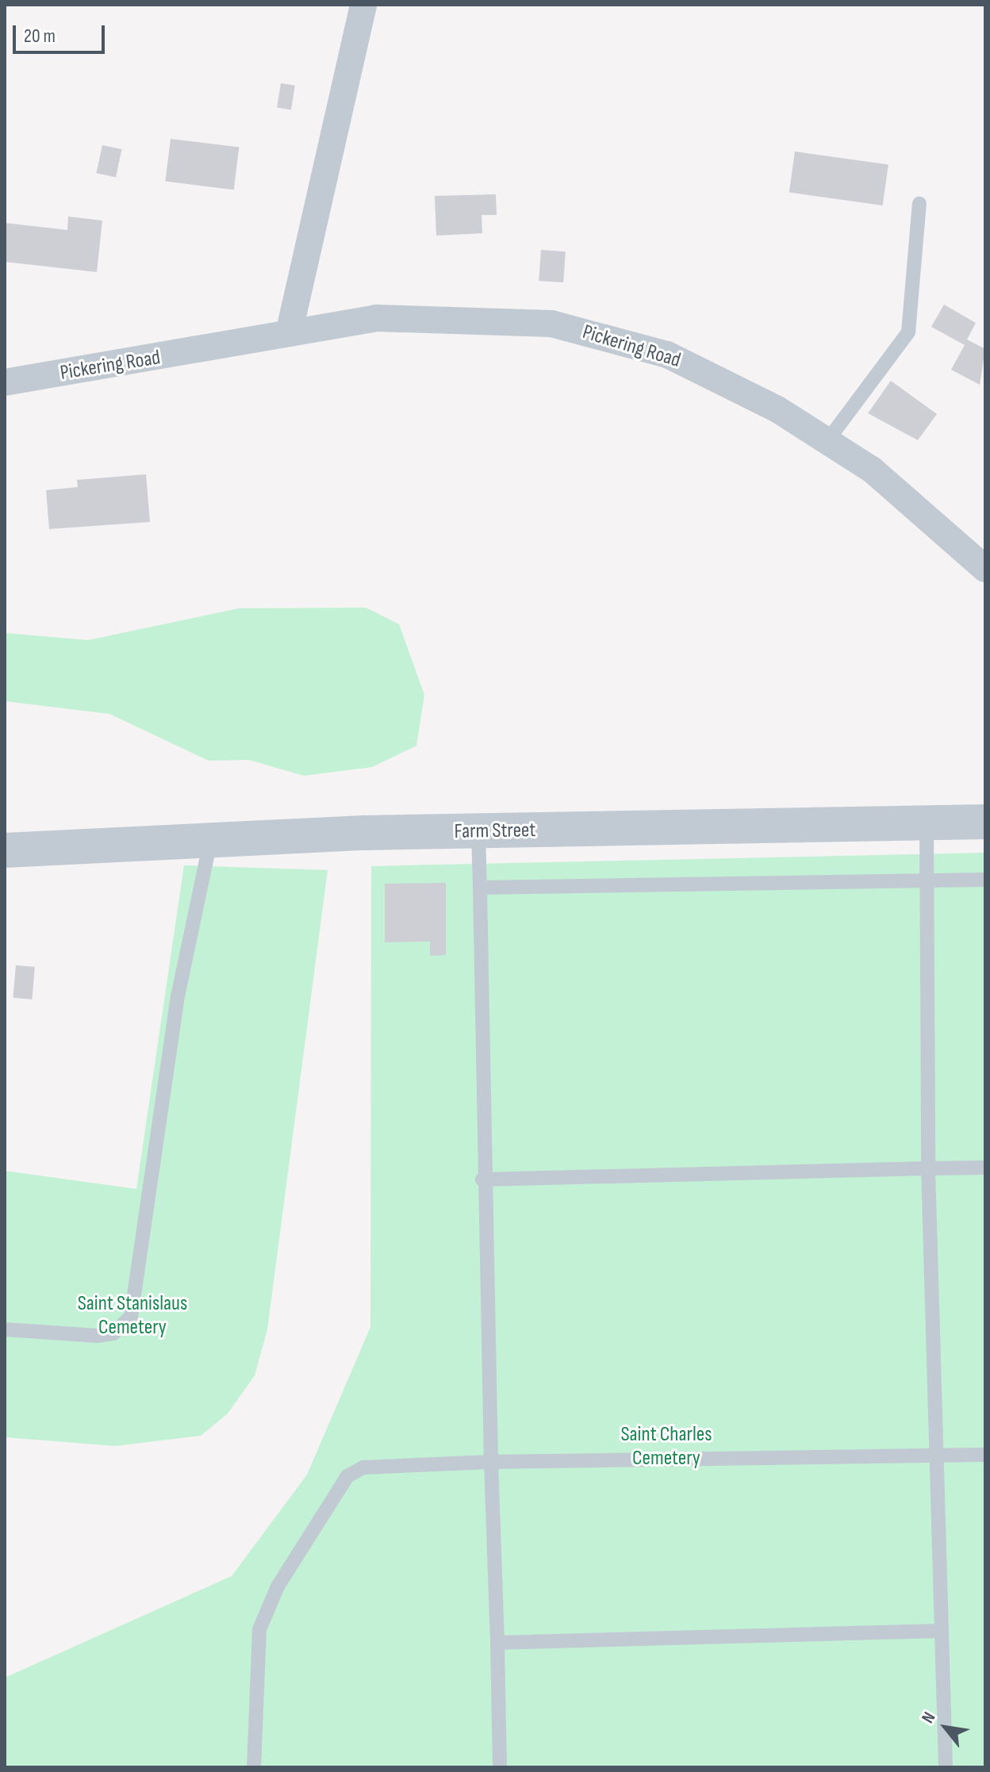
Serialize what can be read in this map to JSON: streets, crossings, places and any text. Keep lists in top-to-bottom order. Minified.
{"streets":{"street":["Pickering Road","Farm Street"]},"parks":["Saint Stanislaus Cemetery","Saint Charles Cemetery"],"scale_bar":"20 m","north":"top left"}
